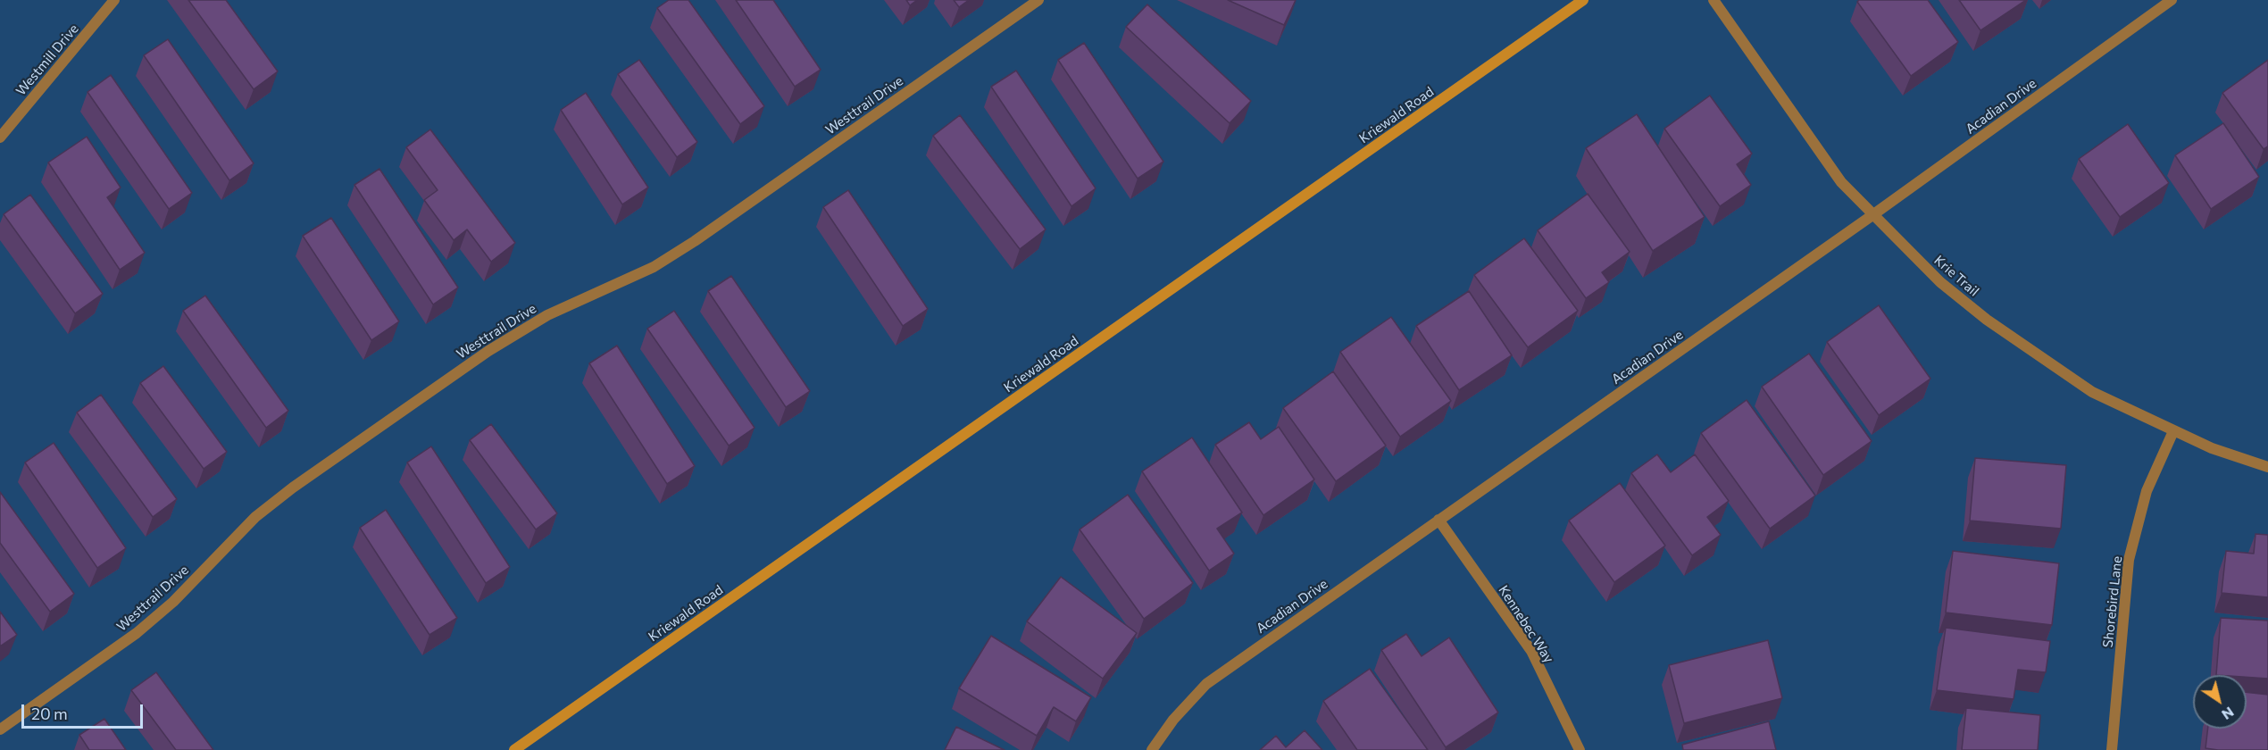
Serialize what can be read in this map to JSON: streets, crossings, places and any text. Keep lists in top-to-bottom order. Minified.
{"streets":{"street":["Westmill Drive","Westtrail Drive","Acadian Drive","Kriewald Road","Krie Trail","Shorebird Lane","Kennebec Way"]},"crossings":[["Acadian Drive","Krie Trail"],["Acadian Drive","Kennebec Way"],["Krie Trail","Shorebird Lane"]],"scale_bar":"20 m","north":"bottom right"}
